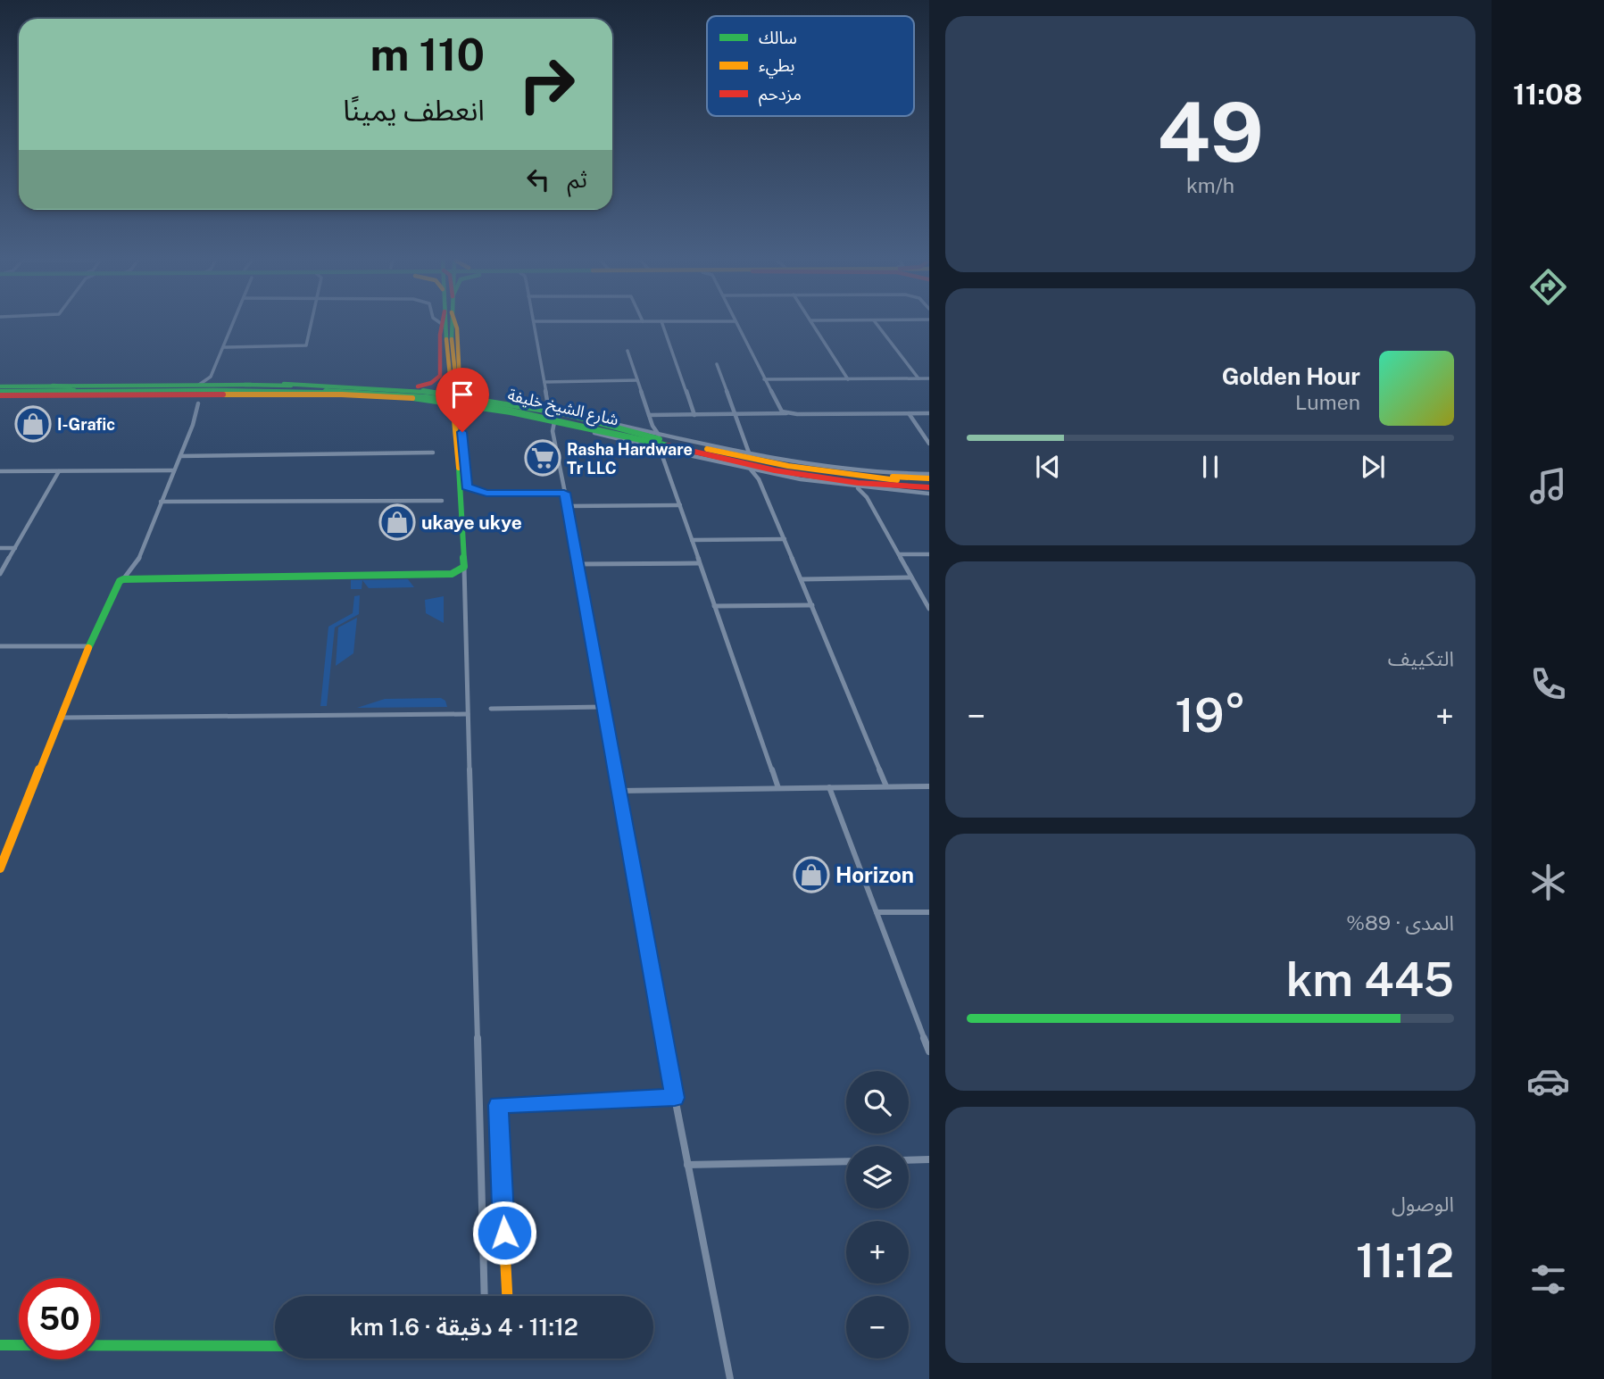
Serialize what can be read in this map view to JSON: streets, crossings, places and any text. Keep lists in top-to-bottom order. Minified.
{"streets":{"main road":["شارع الشيخ خليفة"]},"places":{"shop":["I-Grafic","ukaye ukye","Horizon"],"supermarket":["Rasha Hardware Tr LLC"]},"legend":["سالك","بطيء","مزدحم"],"page":{"tabs":"11:08","tile":[["49","km/h"],"التكييف",["المدى · 89%","445 km"],["الوصول","11:12"]],"turn":["110 m","انعطف يمينًا"],"then":"ثم","song":["Golden Hour","Lumen"],"heat":["−","19°","+"],"map_buttons":["+","−"],"limit":"50","trip":"11:12 · 4 دقيقة · 1.6 km"}}
